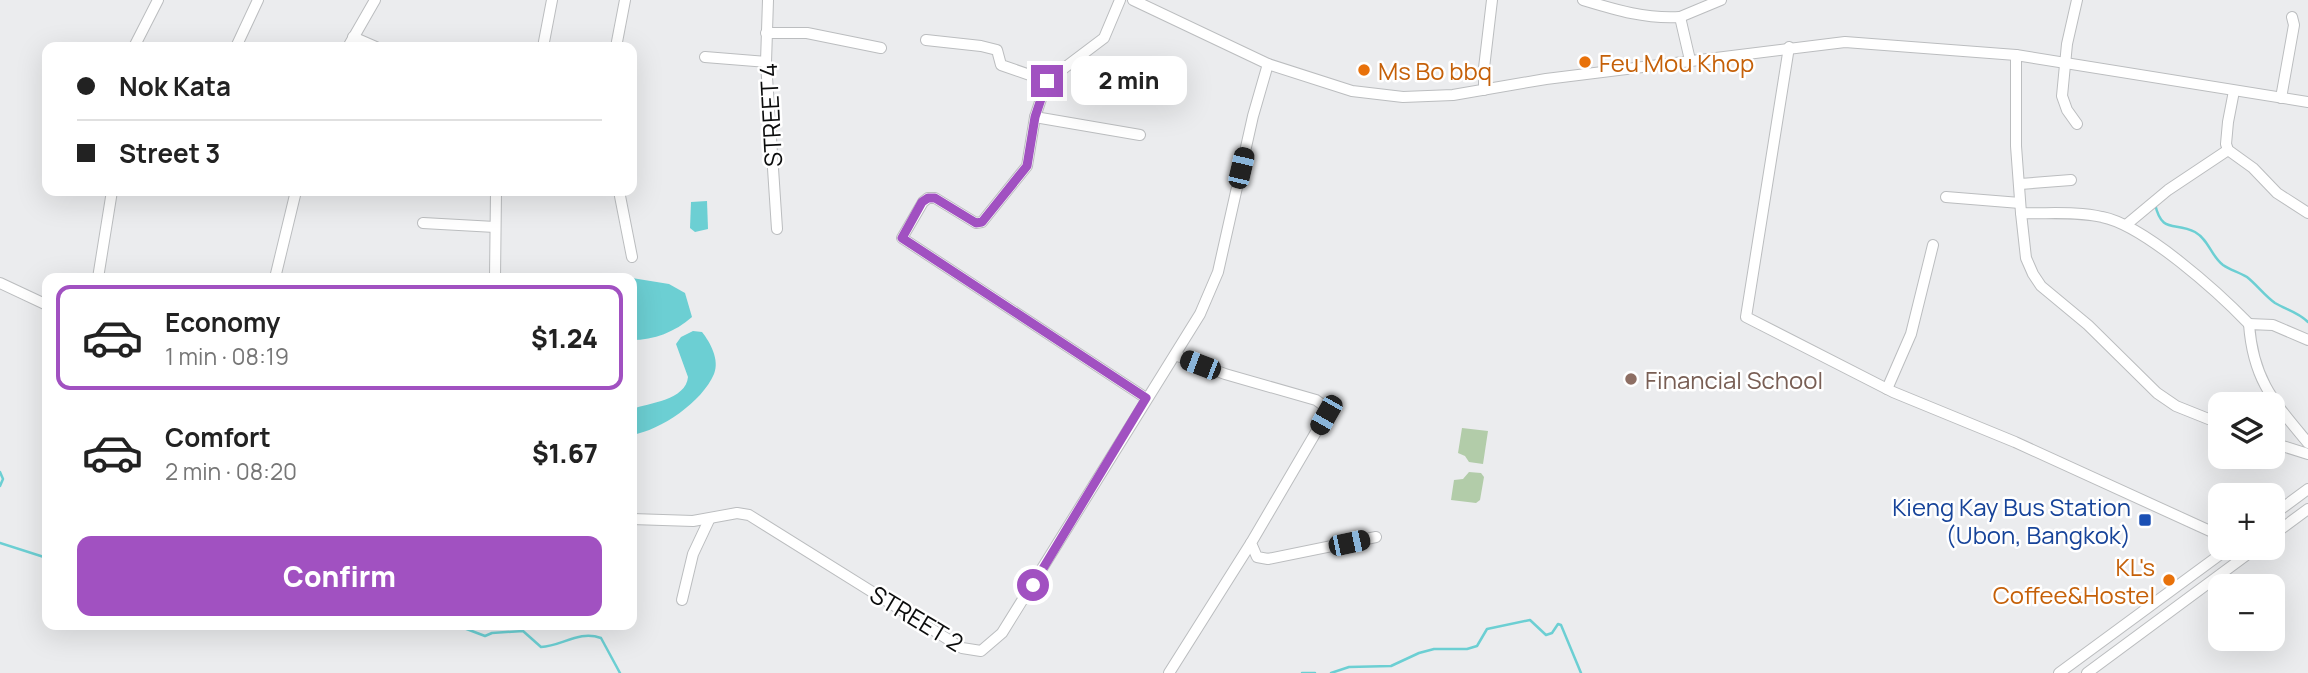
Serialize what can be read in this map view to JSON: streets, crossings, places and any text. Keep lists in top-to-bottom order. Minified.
{"streets":{"street":["STREET 4","STREET 2"]},"places":{"other":["Feu Mou Khop","Ms Bo bbq","Financial School","KL's Coffee&Hostel"],"transit":["Kieng Kay Bus Station (Ubon, Bangkok)"]},"page":{"banner":["Nok Kata","Street 3"],"bubble":"2 min","list":[{"name":"Economy","note":"1 min · 08:19","value":"$1.24"},{"name":"Comfort","note":"2 min · 08:20","value":"$1.67"}],"map_buttons":["+","−"],"buttons":"Confirm"}}
